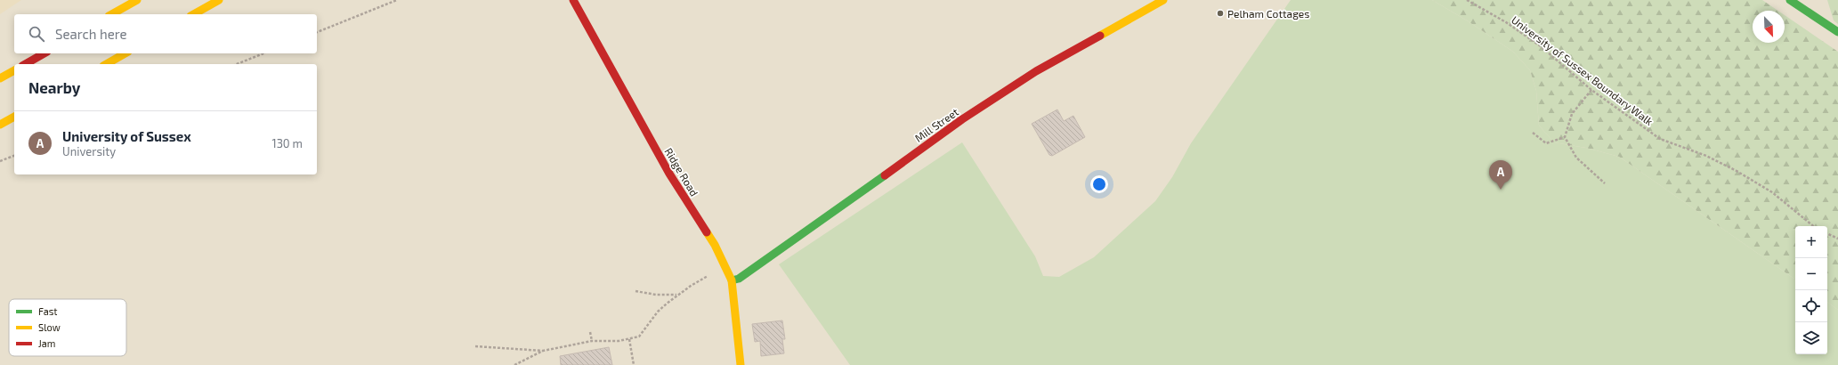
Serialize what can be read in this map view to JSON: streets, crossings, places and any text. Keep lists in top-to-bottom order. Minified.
{"streets":{"main road":["Mill Street","Ridge Road"],"path":["University of Sussex Boundary Walk"]},"crossings":[["Mill Street","Ridge Road"]],"places":["Pelham Cottages"],"legend":["Fast","Slow","Jam"],"north":"bottom right","page":{"search":"Search here","heading":"Nearby","list":[{"mark":"A","name":"University of Sussex","note":"University","value":"130 m"}],"pins":"A","map_buttons":["+","−"]}}
